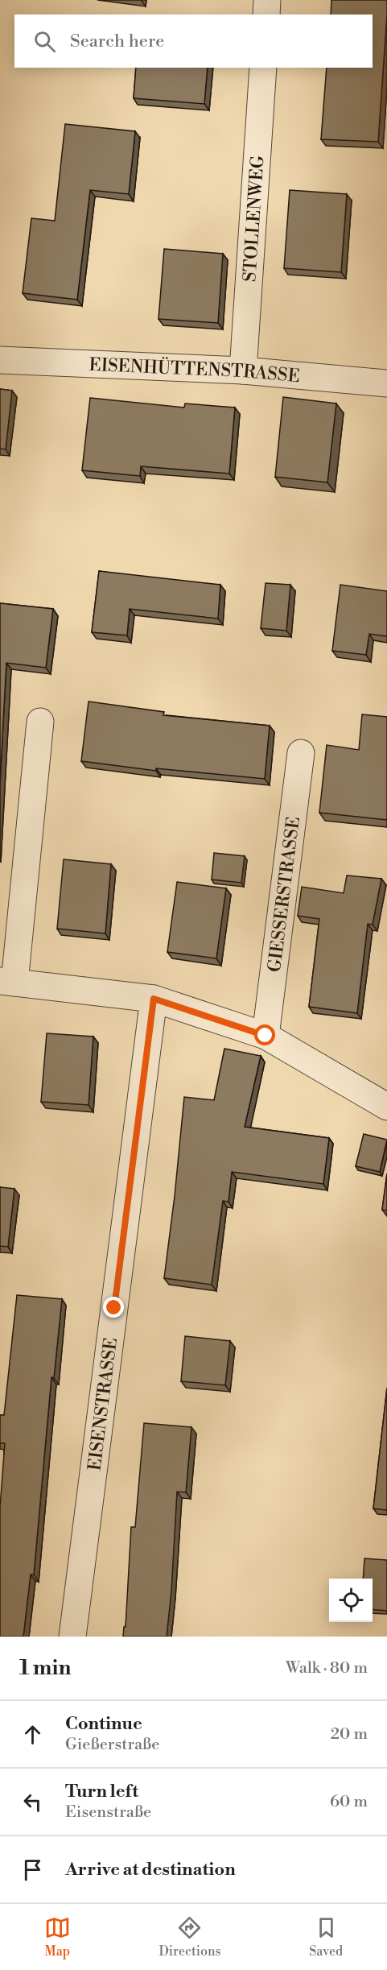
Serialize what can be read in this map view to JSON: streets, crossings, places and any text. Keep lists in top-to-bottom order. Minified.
{"streets":{"street":["STOLLENWEG","EISENHÜTTENSTRASSE","GIESSERSTRASSE","EISENSTRASSE"]},"crossings":[["STOLLENWEG","EISENHÜTTENSTRASSE"]],"page":{"search":"Search here","heading":["1 min","Walk · 80 m"],"list":[["Continue","Gießerstraße","20 m"],["Turn left","Eisenstraße","60 m"],"Arrive at destination"],"nav":["Map","Directions","Saved"]}}
